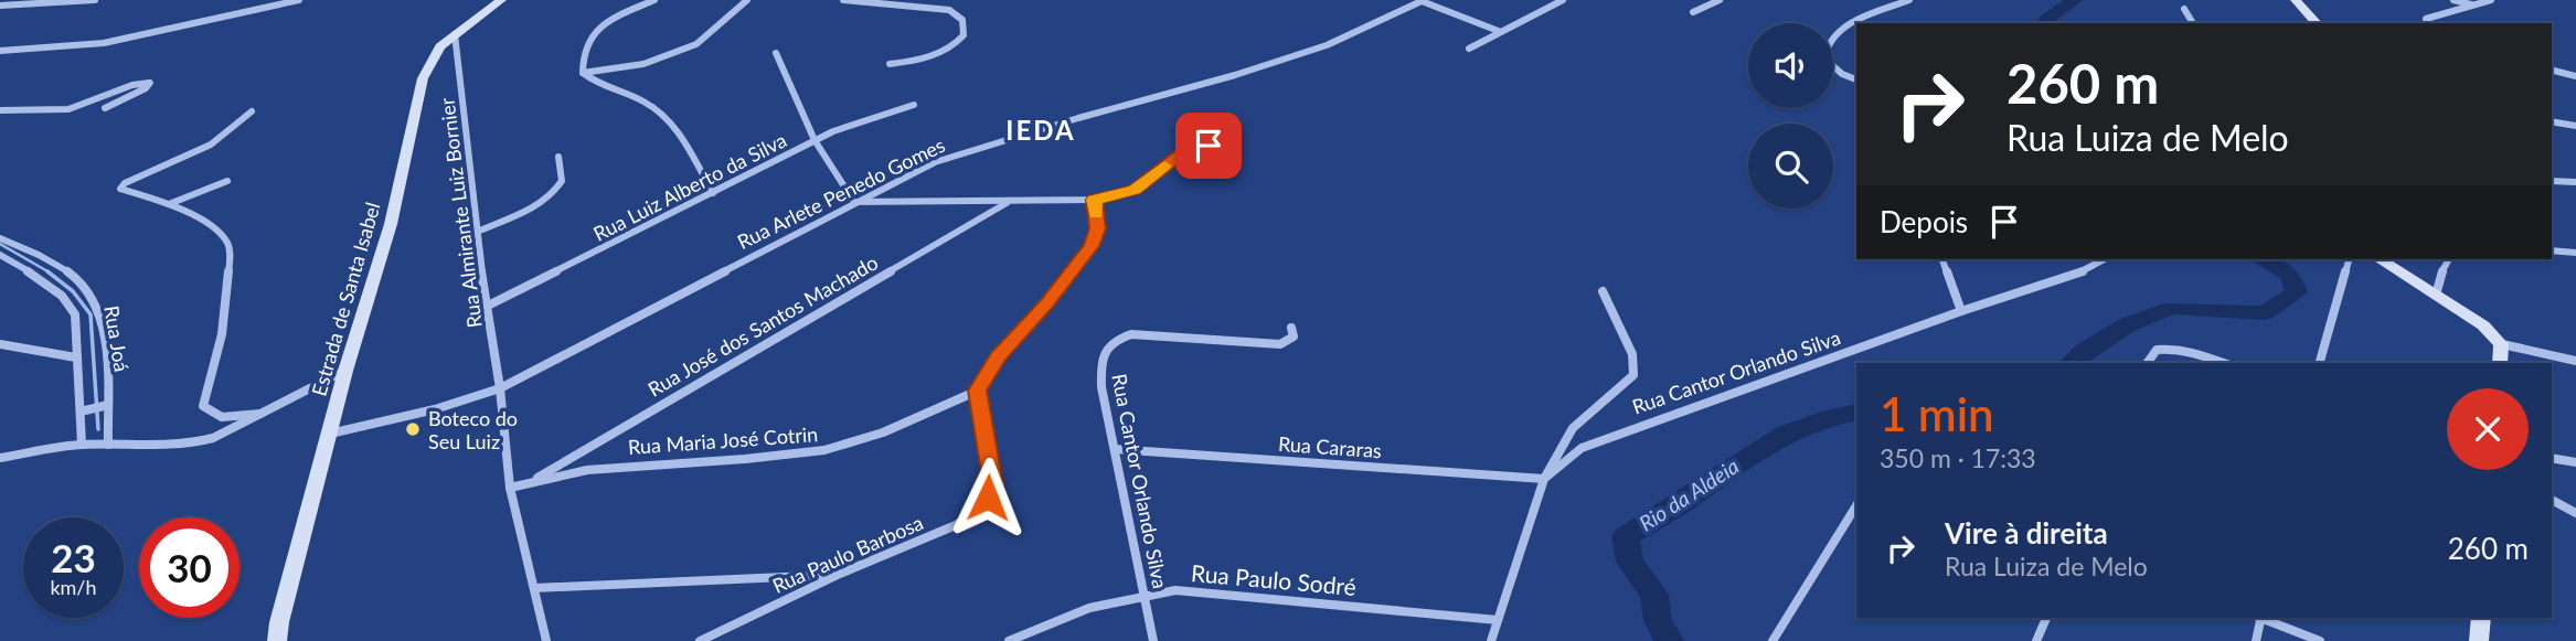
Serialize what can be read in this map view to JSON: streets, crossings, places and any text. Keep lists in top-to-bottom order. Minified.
{"streets":{"main road":["Estrada de Santa Isabel"],"street":["Rua Luiz Alberto da Silva","Rua Arlete Penedo Gomes","Rua Almirante Luiz Bornier","Rua José dos Santos Machado","Rua Joá","Rua Cantor Orlando Silva","Rua Maria José Cotrin","Rua Cararas","Rua Paulo Barbosa","Rua Paulo Sodré"]},"crossings":[["Rua Luiz Alberto da Silva","Rua Almirante Luiz Bornier"],["Rua Arlete Penedo Gomes","Rua Almirante Luiz Bornier"],["Rua Arlete Penedo Gomes","Estrada de Santa Isabel"],["Rua Almirante Luiz Bornier","Estrada de Santa Isabel"],["Rua Almirante Luiz Bornier","Rua Maria José Cotrin"],["Rua José dos Santos Machado","Rua Maria José Cotrin"],["Rua Cantor Orlando Silva","Rua Cararas"],["Rua Cantor Orlando Silva","Rua Paulo Sodré"],["Rua Maria José Cotrin","Rua Paulo Barbosa"]],"districts":["IEDA"],"water":["Rio da Aldeia"],"places":["Boteco do Seu Luiz"],"page":{"turn":["260 m","Rua Luiza de Melo"],"then":"Depois","heading":["1 min","350 m · 17:33"],"list":[{"name":"Vire à direita","note":"Rua Luiza de Melo","value":"260 m"}],"speed":"23 km/h","limit":"30"}}
